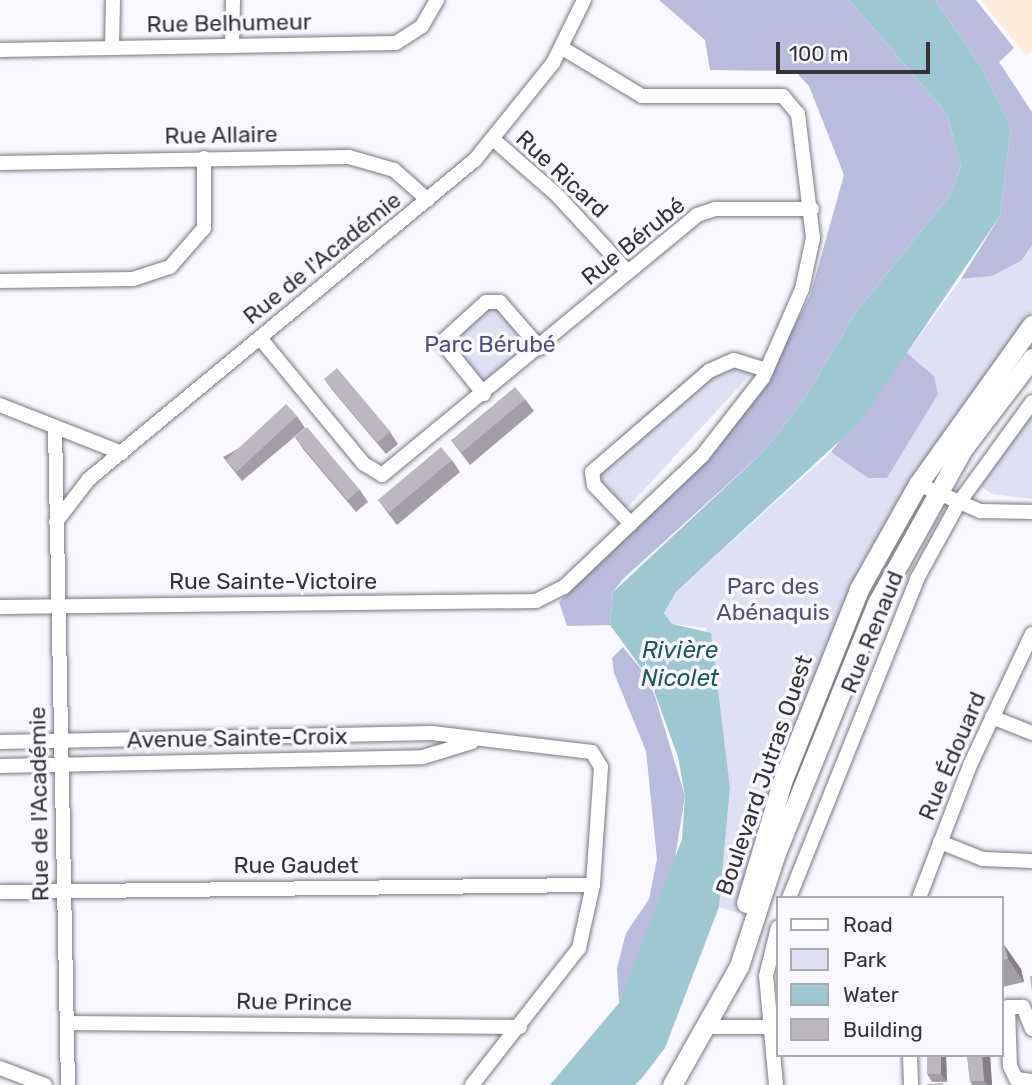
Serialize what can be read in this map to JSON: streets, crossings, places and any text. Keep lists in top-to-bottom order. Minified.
{"streets":{"main road":["Boulevard Jutras Ouest"],"street":["Rue Belhumeur","Rue Allaire","Rue Ricard","Rue Bérubé","Rue de l'Académie","Rue Sainte-Victoire","Rue Renaud","Avenue Sainte-Croix","Rue Édouard","Rue Gaudet","Rue Prince"]},"crossings":[["Rue Allaire","Rue de l'Académie"],["Rue Ricard","Rue Bérubé"],["Rue Ricard","Rue de l'Académie"],["Rue Bérubé","Rue de l'Académie"],["Rue de l'Académie","Rue Sainte-Victoire"],["Rue de l'Académie","Avenue Sainte-Croix"],["Rue de l'Académie","Rue Gaudet"],["Rue de l'Académie","Rue Prince"],["Avenue Sainte-Croix","Rue Gaudet"]],"water":["Rivière Nicolet"],"parks":["Parc Bérubé","Parc des Abénaquis"],"legend":["Road","Park","Water","Building"],"scale_bar":"100 m"}
